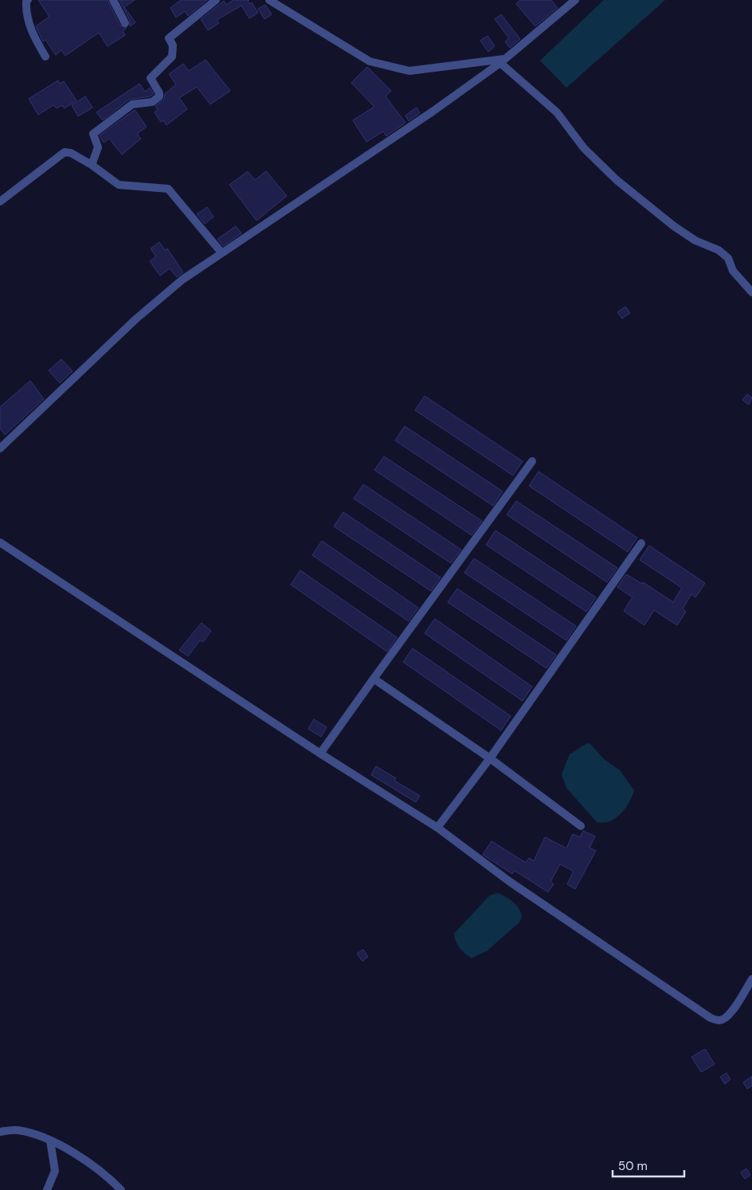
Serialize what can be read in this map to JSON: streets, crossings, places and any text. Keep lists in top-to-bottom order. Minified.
{"scale_bar":"50 m"}
